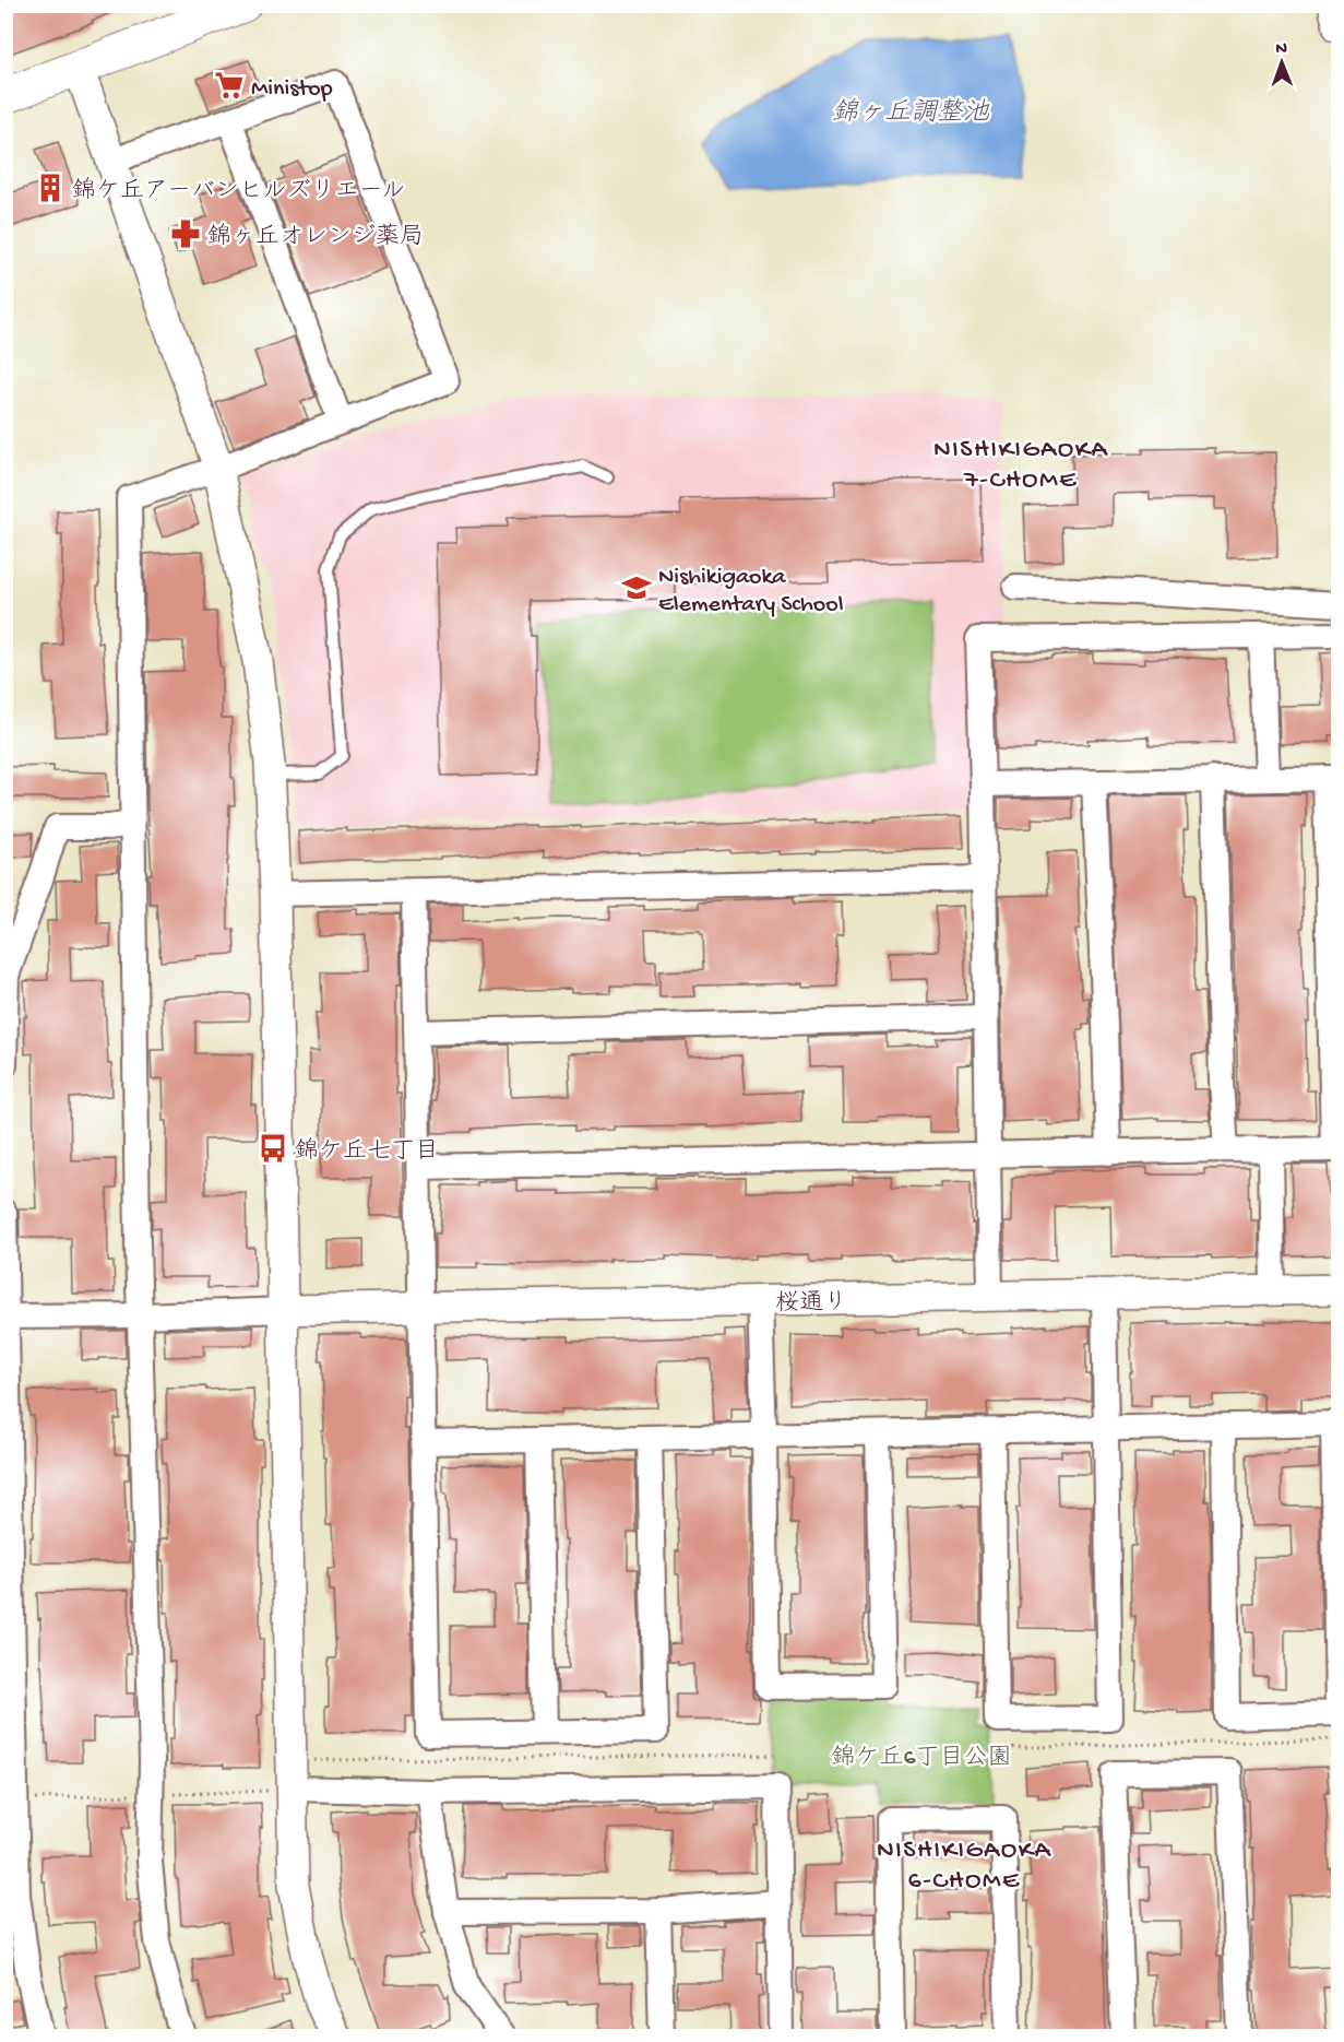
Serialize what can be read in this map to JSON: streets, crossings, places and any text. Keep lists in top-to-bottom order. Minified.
{"streets":{"street":["桜通り"]},"districts":["NISHIKIGAOKA 7-CHOME","NISHIKIGAOKA 6-CHOME"],"water":["錦ヶ丘調整池"],"parks":["錦ケ丘6丁目公園"],"places":{"supermarket":["Ministop"],"building":["錦ケ丘アーバンヒルズリエール"],"pharmacy":["錦ヶ丘オレンジ薬局"],"school or university":["Nishikigaoka Elementary School"],"bus stop":["錦ケ丘七丁目"]},"north":"top"}
